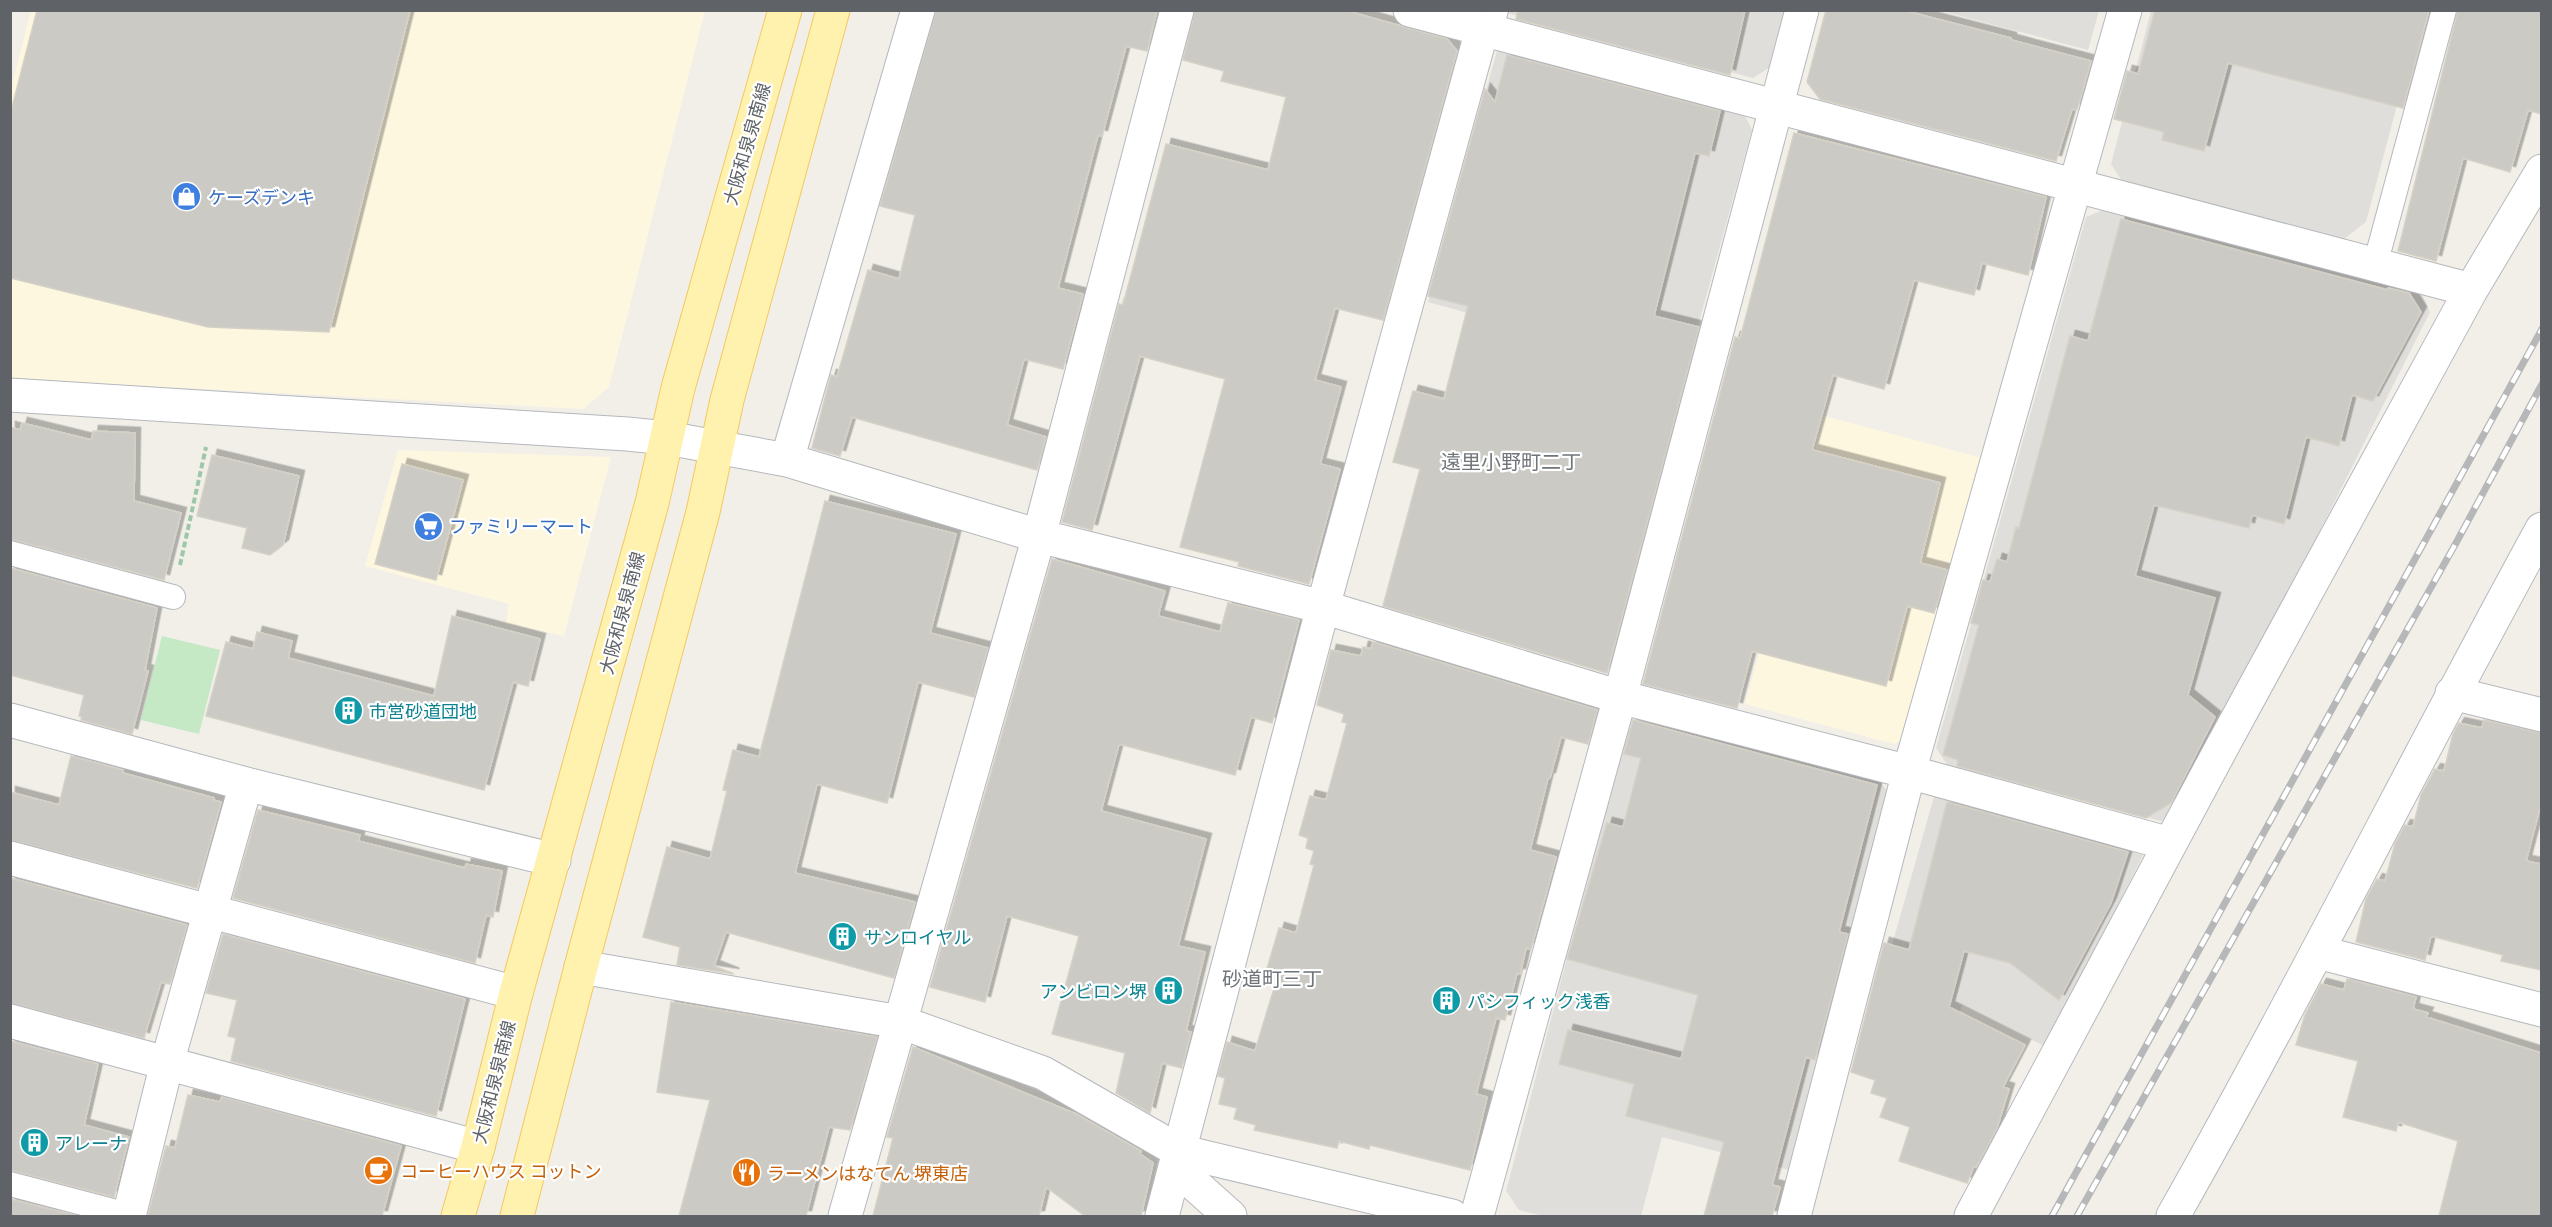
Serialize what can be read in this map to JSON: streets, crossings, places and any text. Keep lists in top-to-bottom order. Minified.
{"streets":{"main road":["大阪和泉泉南線"]},"districts":["遠里小野町二丁","砂道町三丁"],"places":{"shop":["ケーズデンキ"],"supermarket":["ファミリーマート"],"building":["市営砂道団地","サンロイヤル","アンビロン堺","パシフィック浅香","アレーナ"],"cafe":["コーヒーハウス コットン"],"restaurant":["ラーメンはなてん 堺東店"]}}
